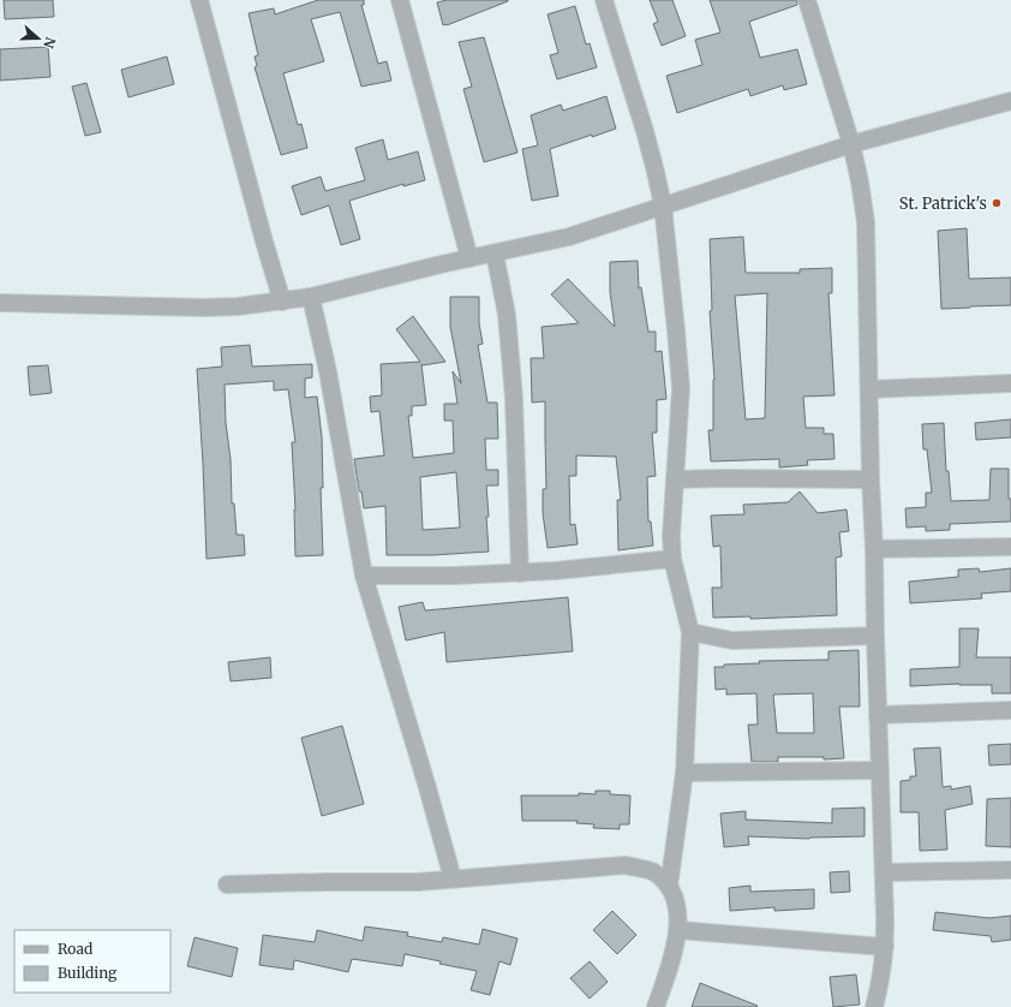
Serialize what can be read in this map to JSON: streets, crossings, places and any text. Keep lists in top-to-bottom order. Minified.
{"places":["St. Patrick's"],"legend":["Road","Building"],"north":"right"}
